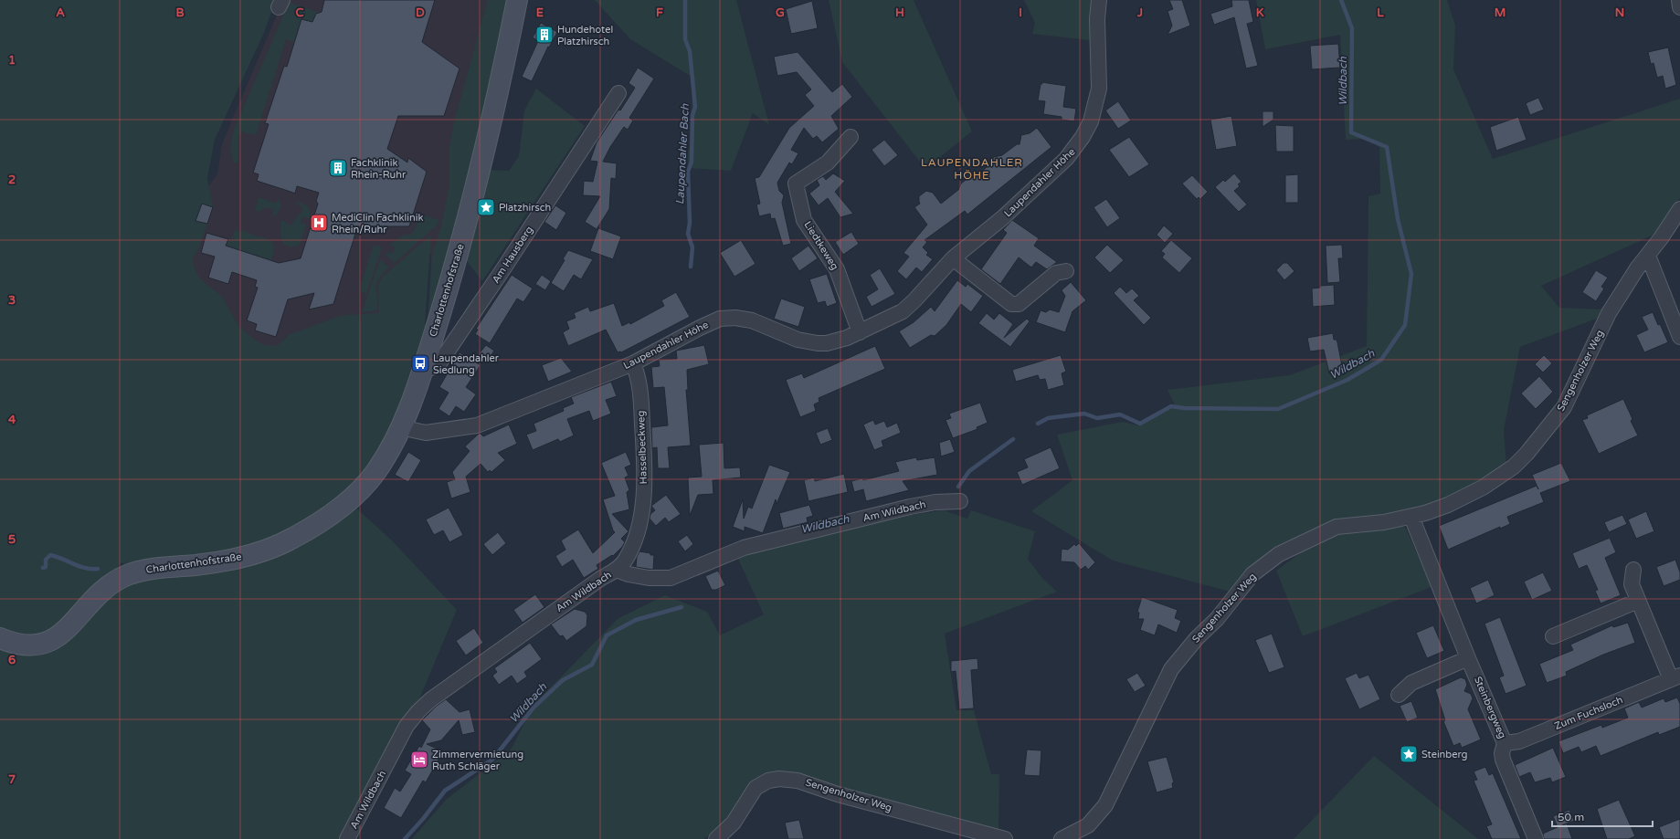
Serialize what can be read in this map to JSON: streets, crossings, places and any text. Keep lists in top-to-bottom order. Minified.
{"streets":{"main road":["Charlottenhofstraße"],"street":["Laupendahler Höhe","Liedtkeweg","Am Hausberg","Sengenholzer Weg","Hasselbeckweg","Am Wildbach","Steinbergweg","Zum Fuchsloch"]},"crossings":[["Laupendahler Höhe","Liedtkeweg"],["Laupendahler Höhe","Charlottenhofstraße"],["Laupendahler Höhe","Hasselbeckweg"],["Am Hausberg","Charlottenhofstraße"],["Sengenholzer Weg","Steinbergweg"],["Hasselbeckweg","Am Wildbach"],["Steinbergweg","Zum Fuchsloch"]],"districts":["LAUPENDAHLER HÖHE"],"water":["Wildbach","Laupendahler Bach"],"places":{"building":["Hundehotel Platzhirsch","Fachklinik Rhein-Ruhr"],"place":["Platzhirsch","Steinberg"],"hospital":["MediClin Fachklinik Rhein/Ruhr"],"bus stop":["Laupendahler Siedlung"],"hotel":["Zimmervermietung Ruth Schläger"]},"scale_bar":"50 m","grid":{"columns":["A","B","C","D","E","F","G","H","I","J","K","L","M","N"],"rows":["1","2","3","4","5","6","7"]}}
